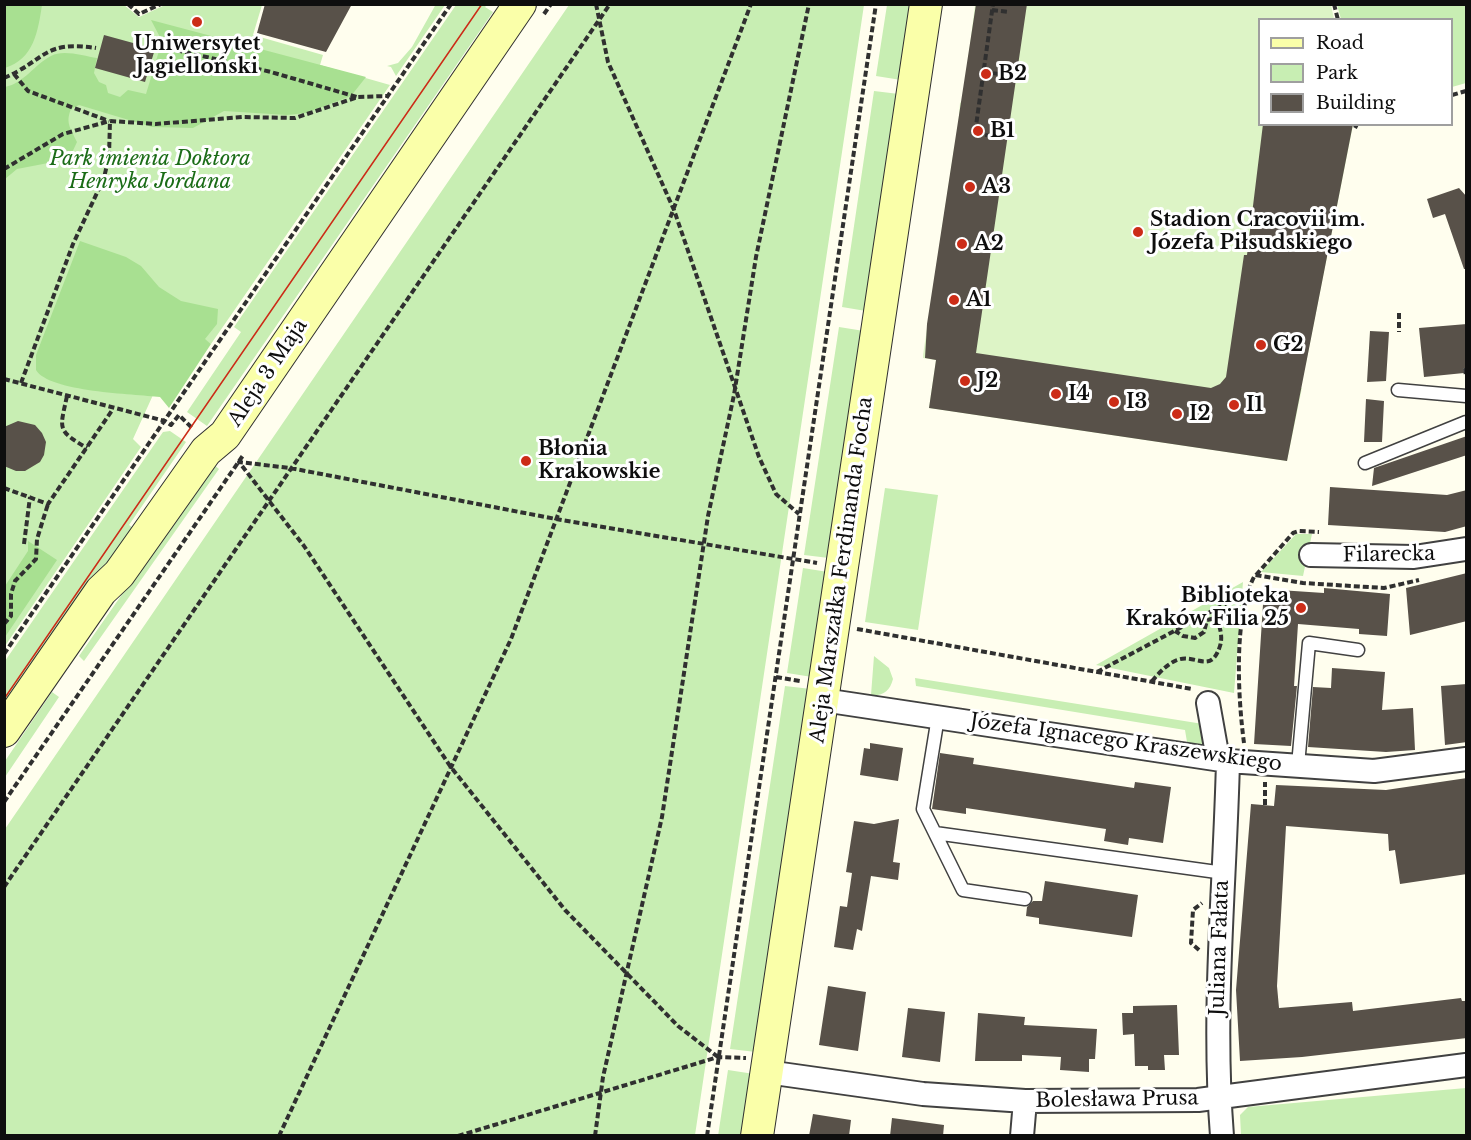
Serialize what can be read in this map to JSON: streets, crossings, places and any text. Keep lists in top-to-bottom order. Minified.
{"streets":{"street":["Aleja 3 Maja","Filarecka","Aleja Marszałka Ferdinanda Focha","Józefa Ignacego Kraszewskiego","Juliana Fałata","Bolesława Prusa"]},"crossings":[["Aleja Marszałka Ferdinanda Focha","Józefa Ignacego Kraszewskiego"],["Aleja Marszałka Ferdinanda Focha","Bolesława Prusa"],["Józefa Ignacego Kraszewskiego","Juliana Fałata"],["Juliana Fałata","Bolesława Prusa"]],"parks":["Park imienia Doktora Henryka Jordana"],"places":["Uniwersytet Jagielloński","B2","B1","A3","Stadion Cracovii im. Józefa Piłsudskiego","A2","A1","G2","J2","I4","I3","I1","I2","Błonia Krakowskie","Biblioteka Kraków Filia 25"],"legend":["Road","Park","Building"]}
